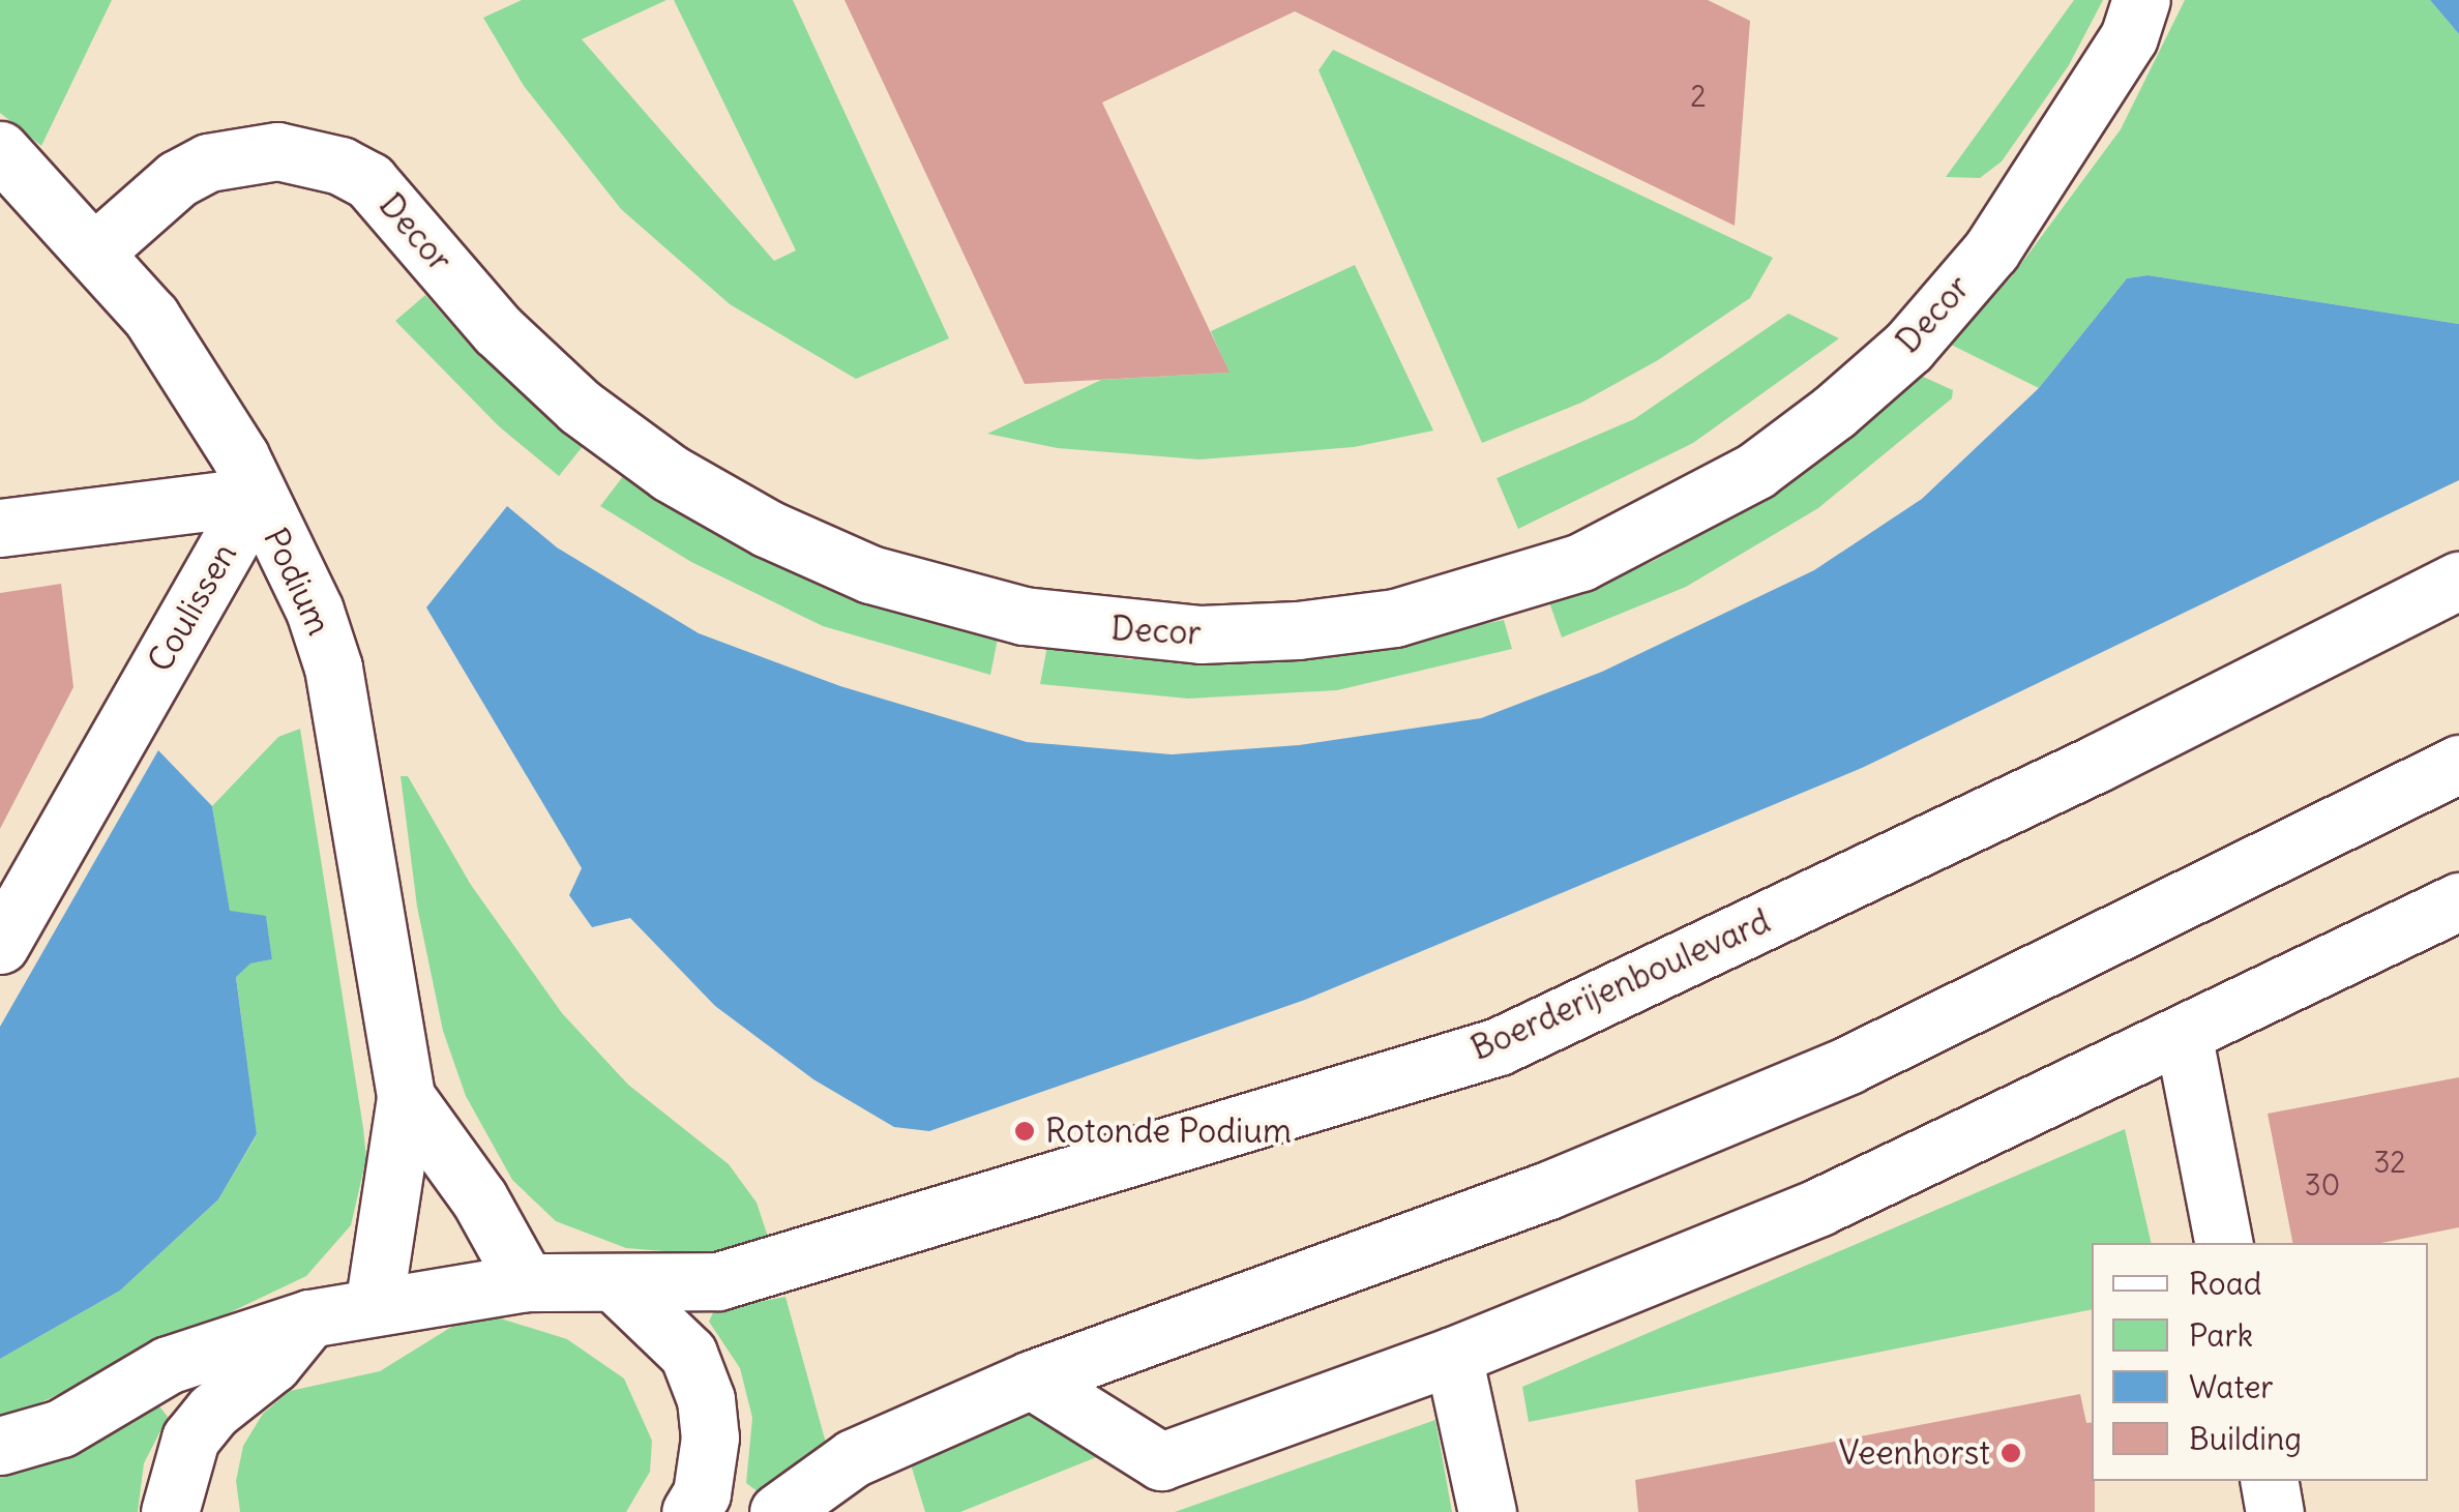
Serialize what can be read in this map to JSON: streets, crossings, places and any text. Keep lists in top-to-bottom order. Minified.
{"streets":{"street":["Decor","Podium","Coulissen","Boerderijenboulevard"]},"crossings":[["Decor","Podium"],["Podium","Coulissen"],["Podium","Boerderijenboulevard"]],"places":["Rotonde Podium","Veenhorst"],"house_numbers":["2","32","30"],"legend":["Road","Park","Water","Building"]}
